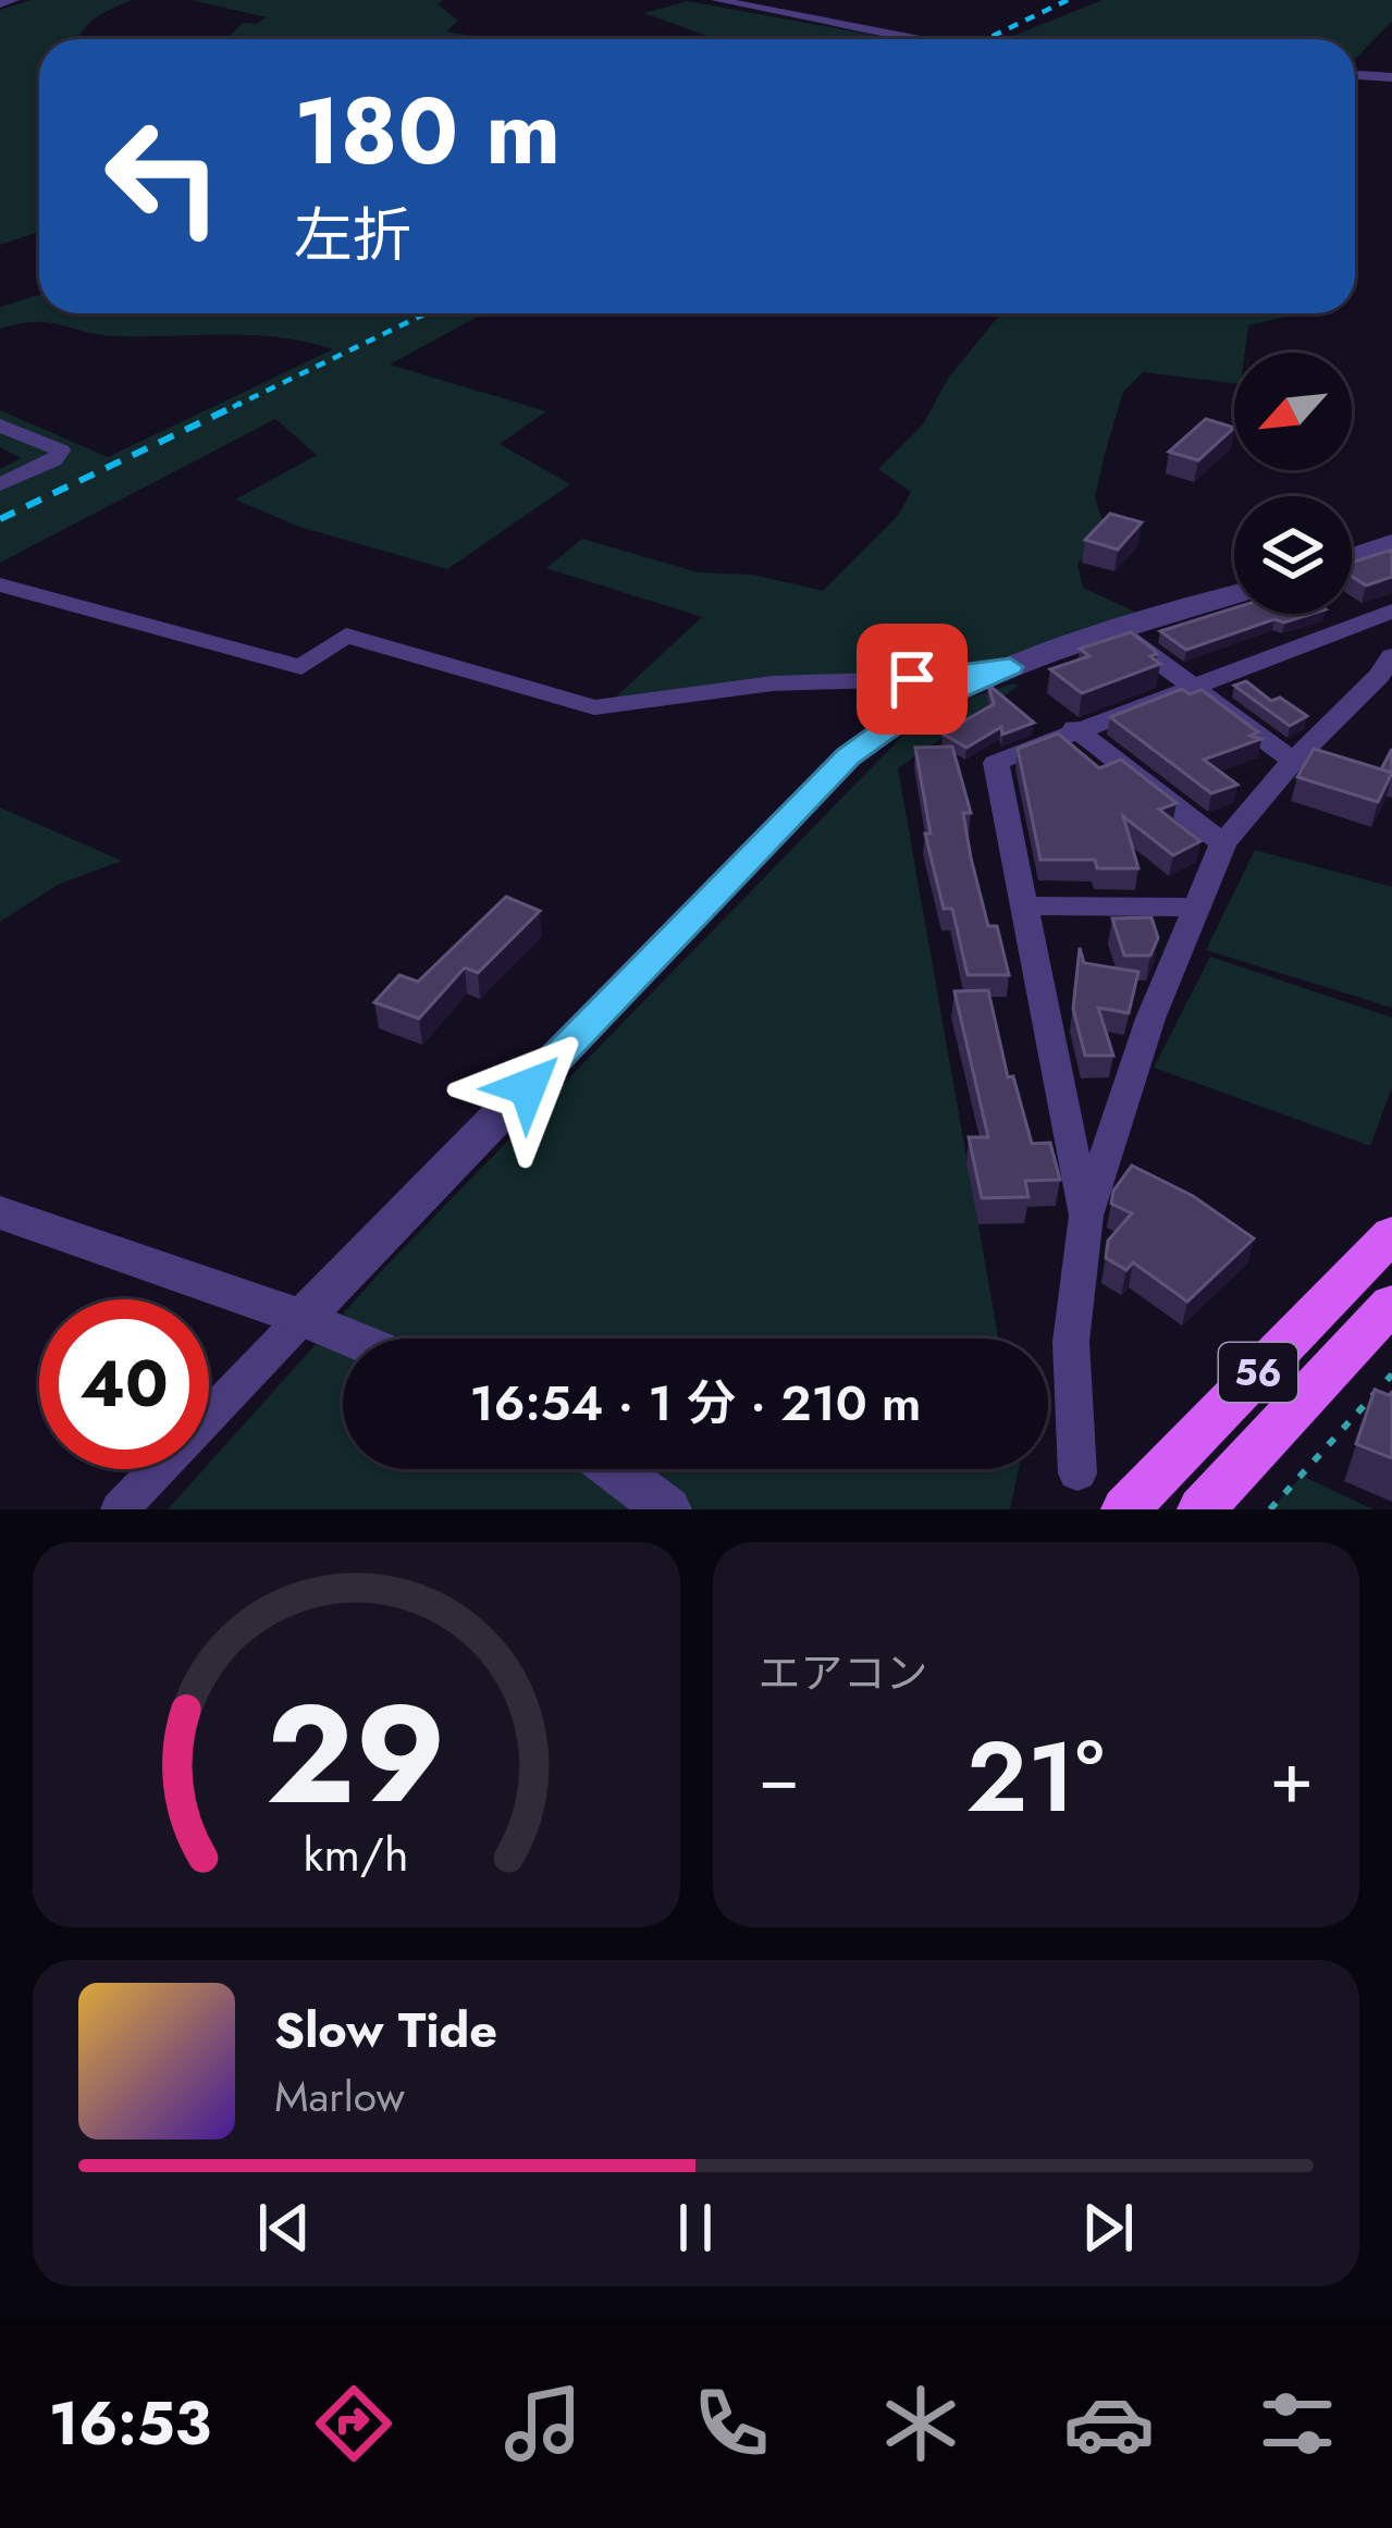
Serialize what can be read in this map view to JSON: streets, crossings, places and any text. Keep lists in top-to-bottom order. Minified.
{"streets":{"main road":["56"]},"north":"bottom left","page":{"turn":["180 m","左折"],"limit":"40","trip":"16:54 · 1 分 · 210 m","tile":"エアコン","heat":["−","21°","+"],"song":["Slow Tide","Marlow"],"tabs":"16:53","gauge":["29","km/h"]}}
